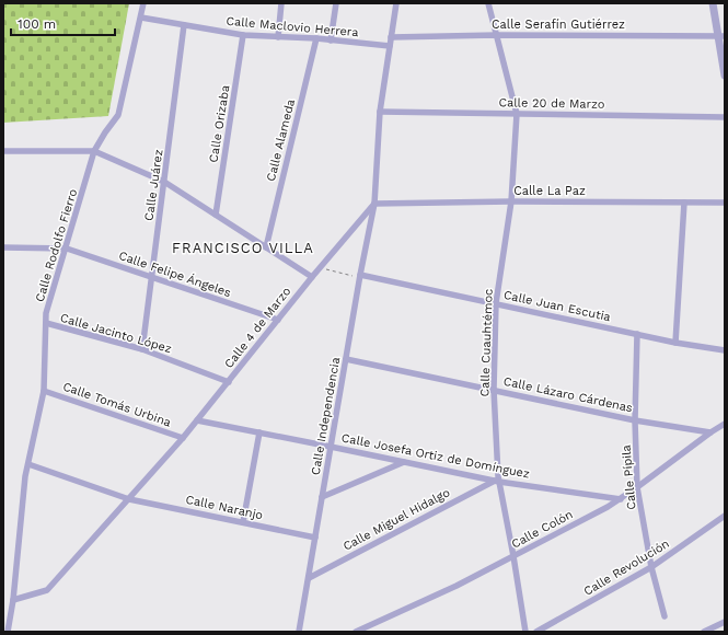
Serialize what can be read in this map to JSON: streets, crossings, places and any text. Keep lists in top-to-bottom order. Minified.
{"streets":{"street":["Calle Serafín Gutiérrez","Calle Maclovio Herrera","Calle 20 de Marzo","Calle Orizaba","Calle Alameda","Calle Juárez","Calle La Paz","Calle Rodolfo Fierro","Calle Felipe Ángeles","Calle Juan Escutia","Calle 4 de Marzo","Calle Jacinto López","Calle Cuauhtémoc","Calle Lázaro Cárdenas","Calle Tomás Urbina","Calle Independencia","Calle Josefa Ortiz de Domínguez","Calle Pípila","Calle Naranjo","Calle Miguel Hidalgo","Calle Colón","Calle Revolución"]},"crossings":[["Calle Serafín Gutiérrez","Calle Cuauhtémoc"],["Calle Maclovio Herrera","Calle Orizaba"],["Calle Maclovio Herrera","Calle Alameda"],["Calle Maclovio Herrera","Calle Juárez"],["Calle Maclovio Herrera","Calle Rodolfo Fierro"],["Calle 20 de Marzo","Calle Cuauhtémoc"],["Calle Juárez","Calle Felipe Ángeles"],["Calle Juárez","Calle Jacinto López"],["Calle La Paz","Calle 4 de Marzo"],["Calle La Paz","Calle Cuauhtémoc"],["Calle La Paz","Calle Independencia"],["Calle Rodolfo Fierro","Calle Felipe Ángeles"],["Calle Rodolfo Fierro","Calle 4 de Marzo"],["Calle Rodolfo Fierro","Calle Jacinto López"],["Calle Rodolfo Fierro","Calle Tomás Urbina"],["Calle Rodolfo Fierro","Calle Naranjo"],["Calle Felipe Ángeles","Calle 4 de Marzo"],["Calle Juan Escutia","Calle Cuauhtémoc"],["Calle Juan Escutia","Calle Independencia"],["Calle Juan Escutia","Calle Pípila"],["Calle 4 de Marzo","Calle Jacinto López"],["Calle 4 de Marzo","Calle Tomás Urbina"],["Calle 4 de Marzo","Calle Independencia"],["Calle 4 de Marzo","Calle Josefa Ortiz de Domínguez"],["Calle 4 de Marzo","Calle Naranjo"],["Calle Cuauhtémoc","Calle Lázaro Cárdenas"],["Calle Cuauhtémoc","Calle Josefa Ortiz de Domínguez"],["Calle Cuauhtémoc","Calle Miguel Hidalgo"],["Calle Cuauhtémoc","Calle Colón"],["Calle Lázaro Cárdenas","Calle Independencia"],["Calle Lázaro Cárdenas","Calle Pípila"],["Calle Lázaro Cárdenas","Calle Colón"],["Calle Independencia","Calle Josefa Ortiz de Domínguez"],["Calle Independencia","Calle Naranjo"],["Calle Independencia","Calle Miguel Hidalgo"],["Calle Josefa Ortiz de Domínguez","Calle Miguel Hidalgo"],["Calle Josefa Ortiz de Domínguez","Calle Colón"],["Calle Pípila","Calle Colón"],["Calle Pípila","Calle Revolución"]],"districts":["FRANCISCO VILLA"],"scale_bar":"100 m"}
